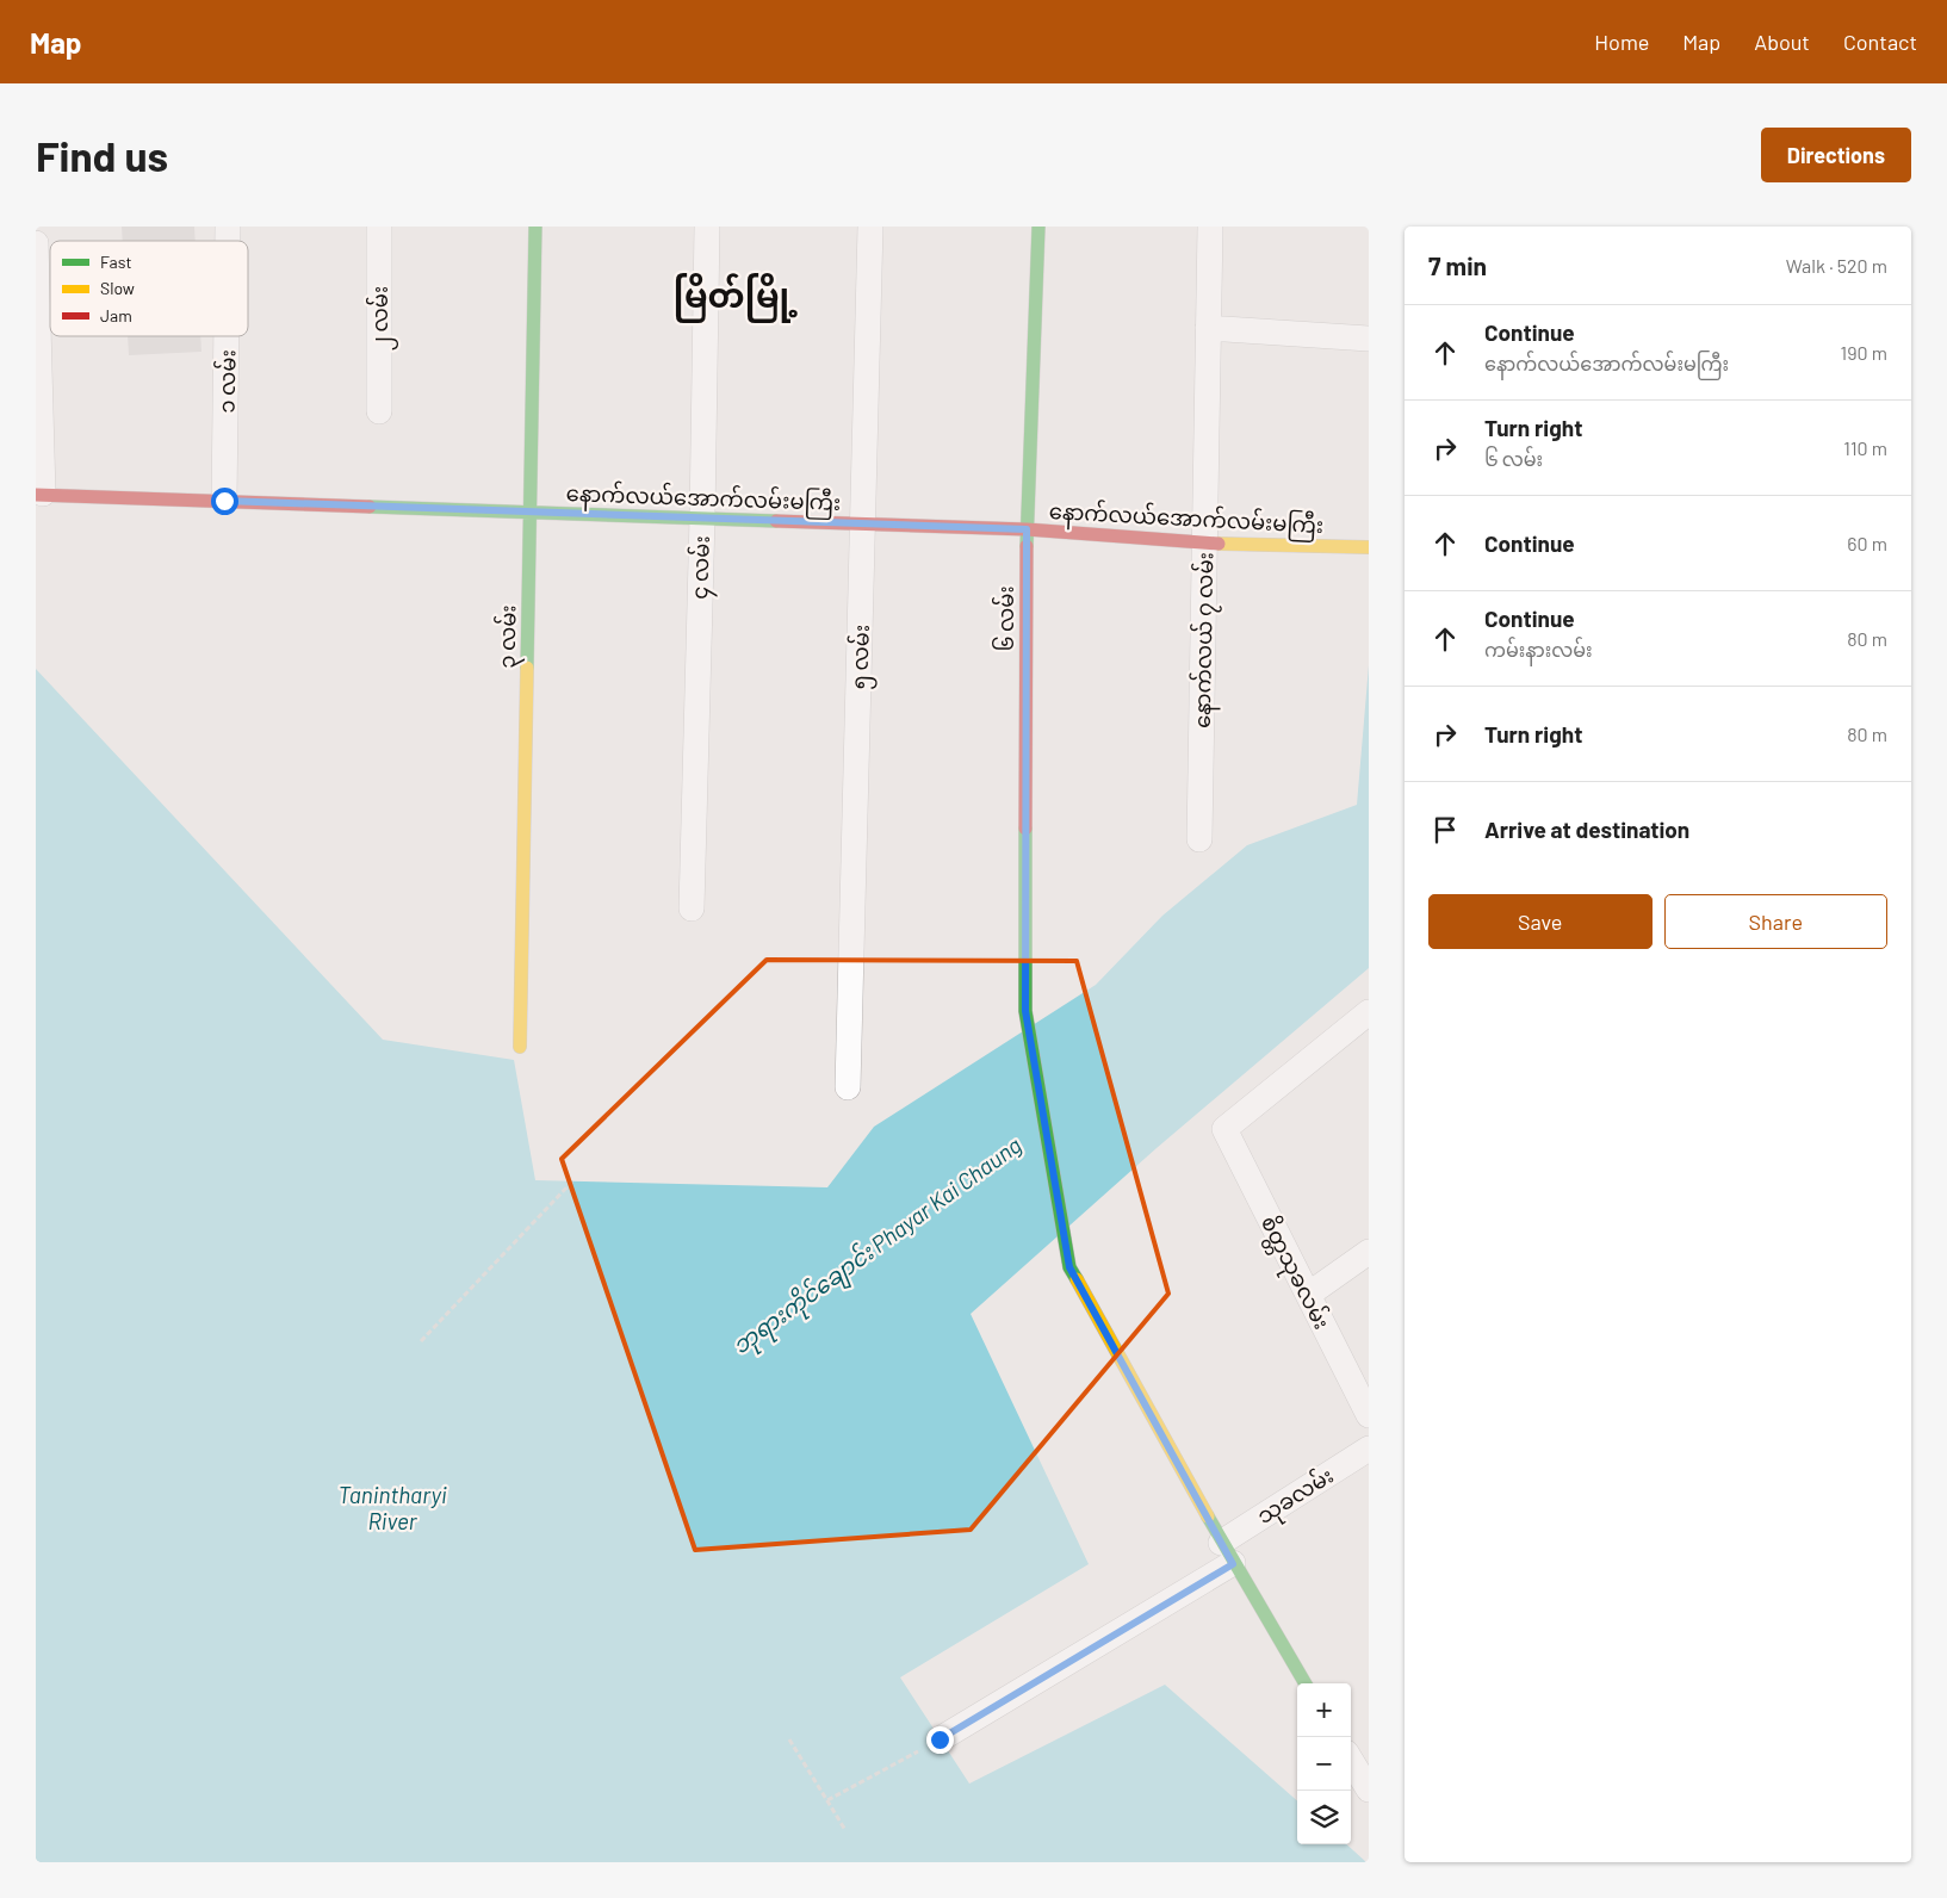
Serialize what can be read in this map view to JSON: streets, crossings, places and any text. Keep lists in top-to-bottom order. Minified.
{"streets":{"street":["၂ လမ်း","၁ လမ်း","နောက်လယ်အောက်လမ်းမကြီး","၄ လမ်း","၆ လမ်း","၃ လမ်း","နောက်လယ် ၇ လမ်း","၅ လမ်း","စိတ္တသုခလမ်း","သုခလမ်း"]},"crossings":[["၁ လမ်း","နောက်လယ်အောက်လမ်းမကြီး"],["နောက်လယ်အောက်လမ်းမကြီး","၄ လမ်း"],["နောက်လယ်အောက်လမ်းမကြီး","၆ လမ်း"],["နောက်လယ်အောက်လမ်းမကြီး","၃ လမ်း"],["နောက်လယ်အောက်လမ်းမကြီး","နောက်လယ် ၇ လမ်း"],["နောက်လယ်အောက်လမ်းမကြီး","၅ လမ်း"],["၆ လမ်း","သုခလမ်း"]],"districts":["မြိတ်မြို့"],"water":["ဘုရားကိုင်ချောင်း Phayar Kai Chaung","Tanintharyi River"],"legend":["Fast","Slow","Jam"],"page":{"header":"Map","nav":["Home","Map","About","Contact"],"buttons":["Directions",["Save","Share"]],"title":"Find us","heading":["7 min","Walk · 520 m"],"list":[["Continue","နောက်လယ်အောက်လမ်းမကြီး","190 m"],["Turn right","၆ လမ်း","110 m"],["Continue","60 m"],["Continue","ကမ်းနားလမ်း","80 m"],["Turn right","80 m"],"Arrive at destination"],"map_buttons":["+","−"]}}
